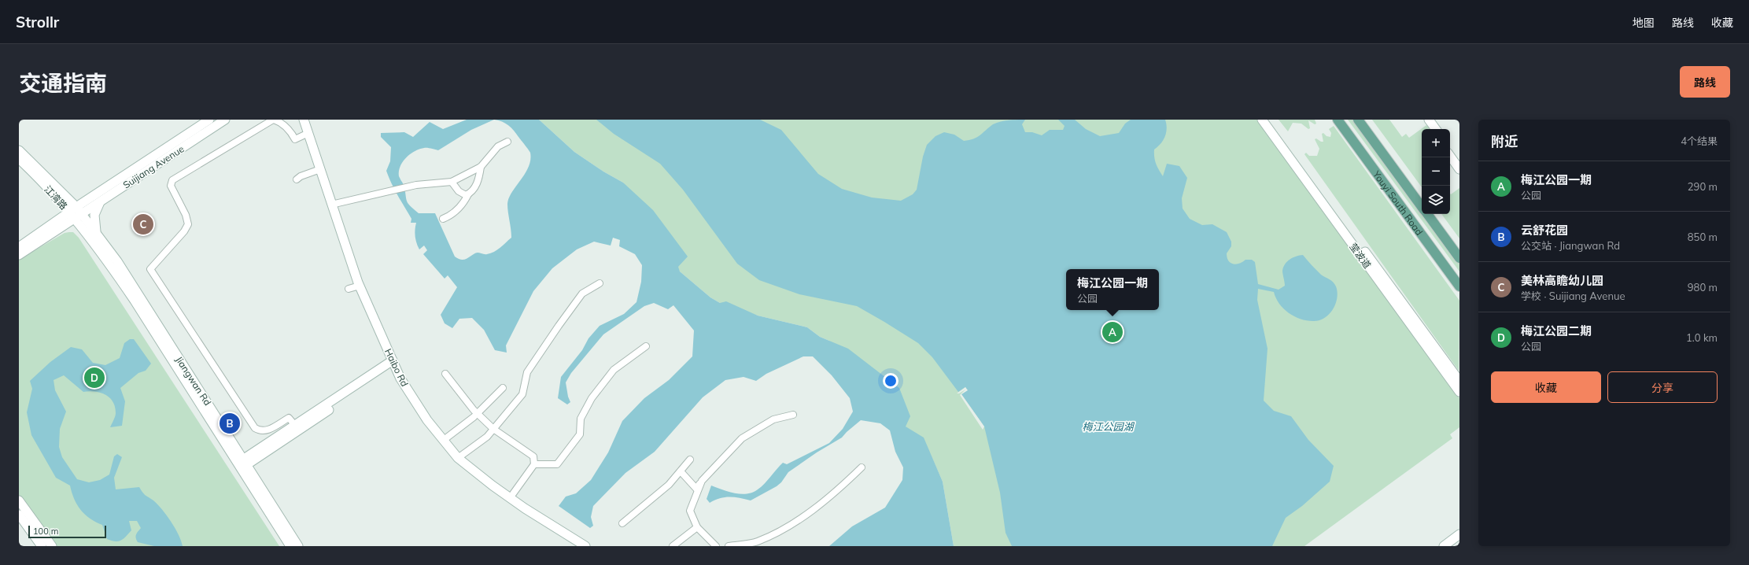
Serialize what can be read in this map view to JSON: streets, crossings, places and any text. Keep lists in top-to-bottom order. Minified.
{"streets":{"main road":["Youyi South Road"],"street":["Suijiang Avenue","江湾路","莹波道","Haibo Rd","Jiangwan Rd"]},"crossings":[["江湾路","Jiangwan Rd"]],"water":["梅江公园湖"],"scale_bar":"100 m","page":{"header":"Strollr","nav":["地图","路线","收藏"],"title":"交通指南","buttons":["路线",["收藏","分享"]],"heading":["附近","4个结果"],"map_buttons":["+","−"],"list":[{"mark":"A","name":"梅江公园一期","note":"公园","value":"290 m"},{"mark":"B","name":"云舒花园","note":"公交站 · Jiangwan Rd","value":"850 m"},{"mark":"C","name":"美林高瞻幼儿园","note":"学校 · Suijiang Avenue","value":"980 m"},{"mark":"D","name":"梅江公园二期","note":"公园","value":"1.0 km"}],"pins":["C","A","D","B"],"popup":["梅江公园一期","公园"],"scale":"100 m"}}
